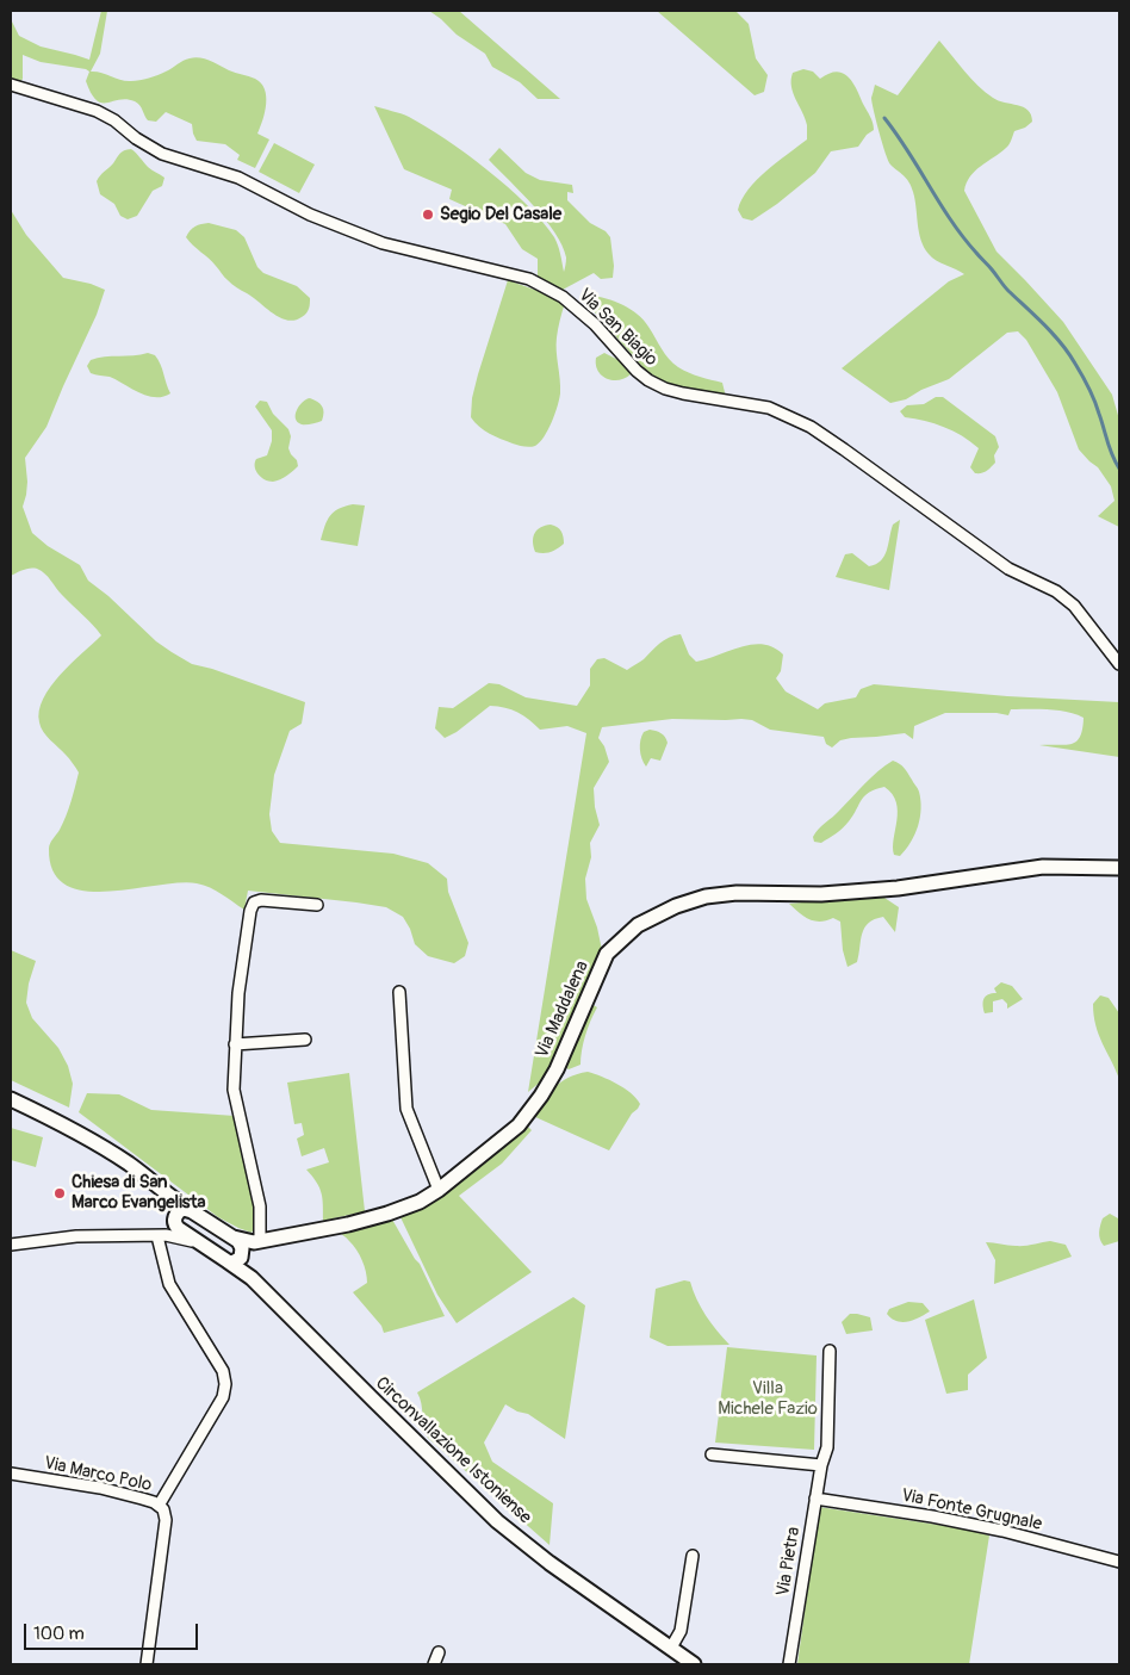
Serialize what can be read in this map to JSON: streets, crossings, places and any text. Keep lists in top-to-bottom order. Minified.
{"streets":{"main road":["Via Maddalena","Circonvallazione Istoniense"],"street":["Via San Biagio","Via Marco Polo","Via Fonte Grugnale","Via Pietra"]},"crossings":[["Via Fonte Grugnale","Via Pietra"]],"parks":["Villa Michele Fazio"],"places":["Segio Del Casale","Chiesa di San Marco Evangelista"],"scale_bar":"100 m"}
